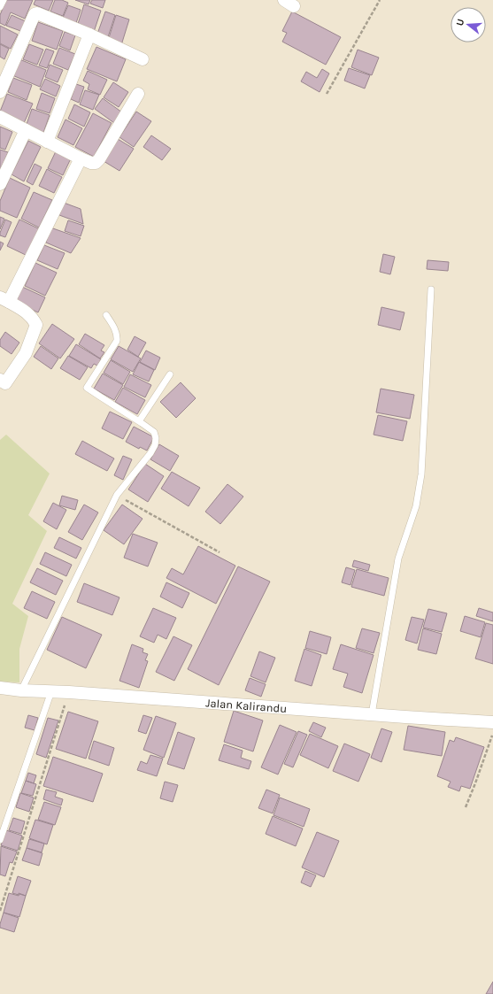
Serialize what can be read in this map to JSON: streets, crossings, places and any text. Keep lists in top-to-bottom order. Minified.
{"streets":{"street":["Jalan Kalirandu"]},"north":"left"}
